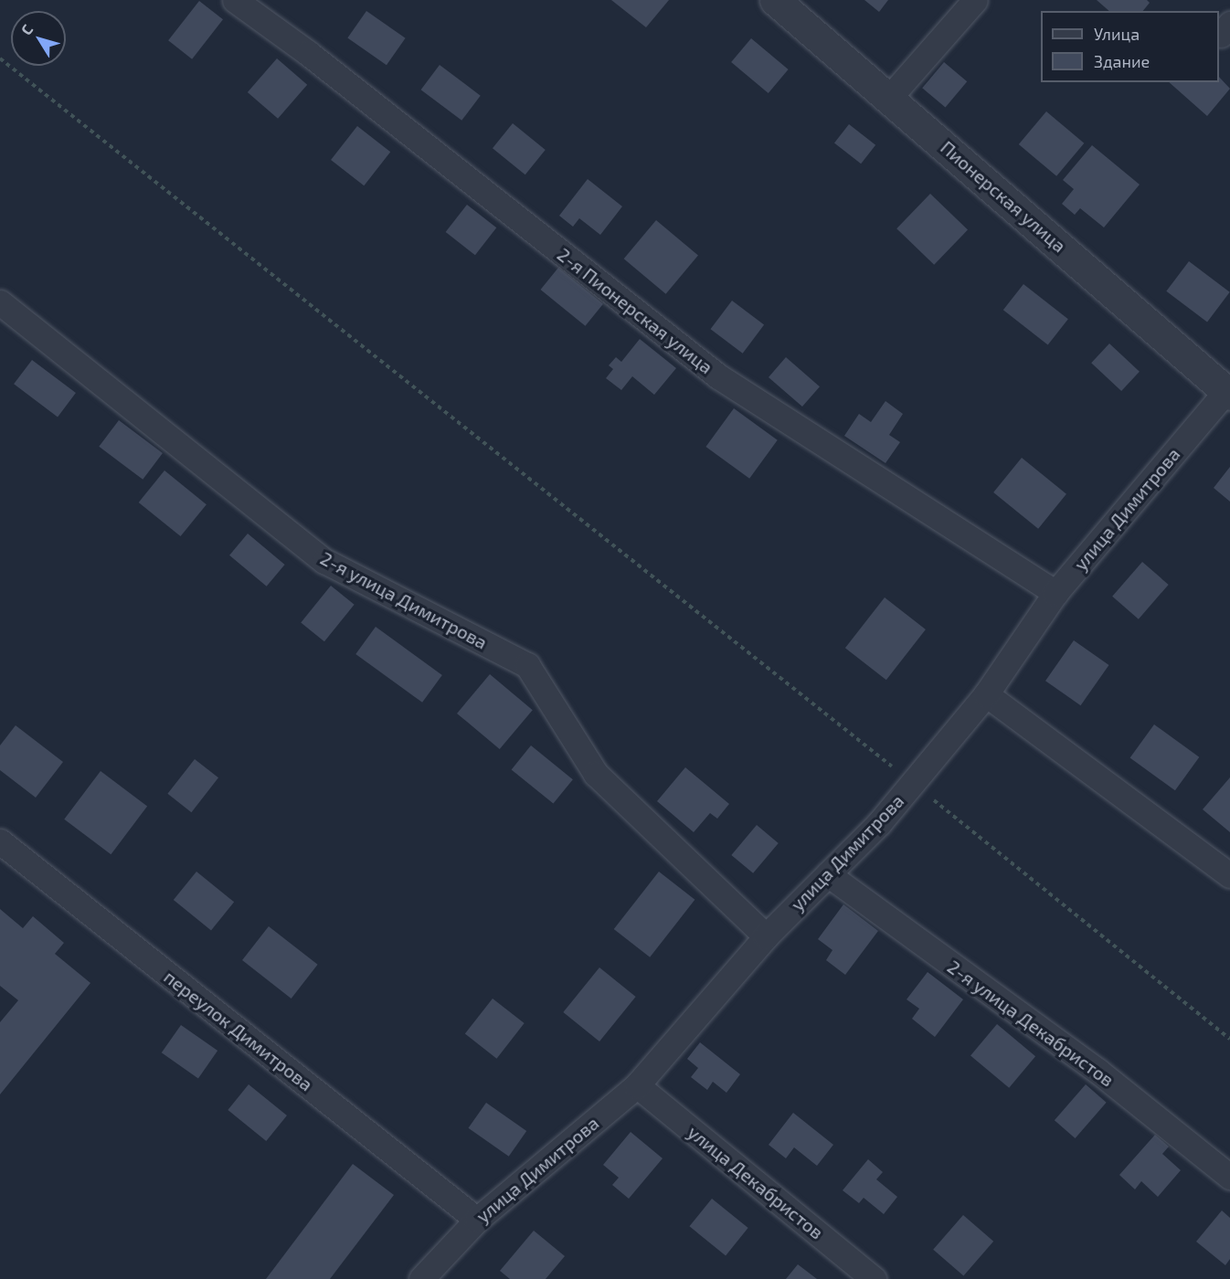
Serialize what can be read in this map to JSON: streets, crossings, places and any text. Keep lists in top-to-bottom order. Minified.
{"streets":{"street":["Пионерская улица","2-я Пионерская улица","улица Димитрова","2-я улица Димитрова","2-я улица Декабристов","переулок Димитрова","улица Декабристов"]},"crossings":[["Пионерская улица","улица Димитрова"],["2-я Пионерская улица","улица Димитрова"],["улица Димитрова","2-я улица Димитрова"],["улица Димитрова","2-я улица Декабристов"],["улица Димитрова","переулок Димитрова"],["улица Димитрова","улица Декабристов"]],"legend":["Улица","Здание"],"north":"top left"}
